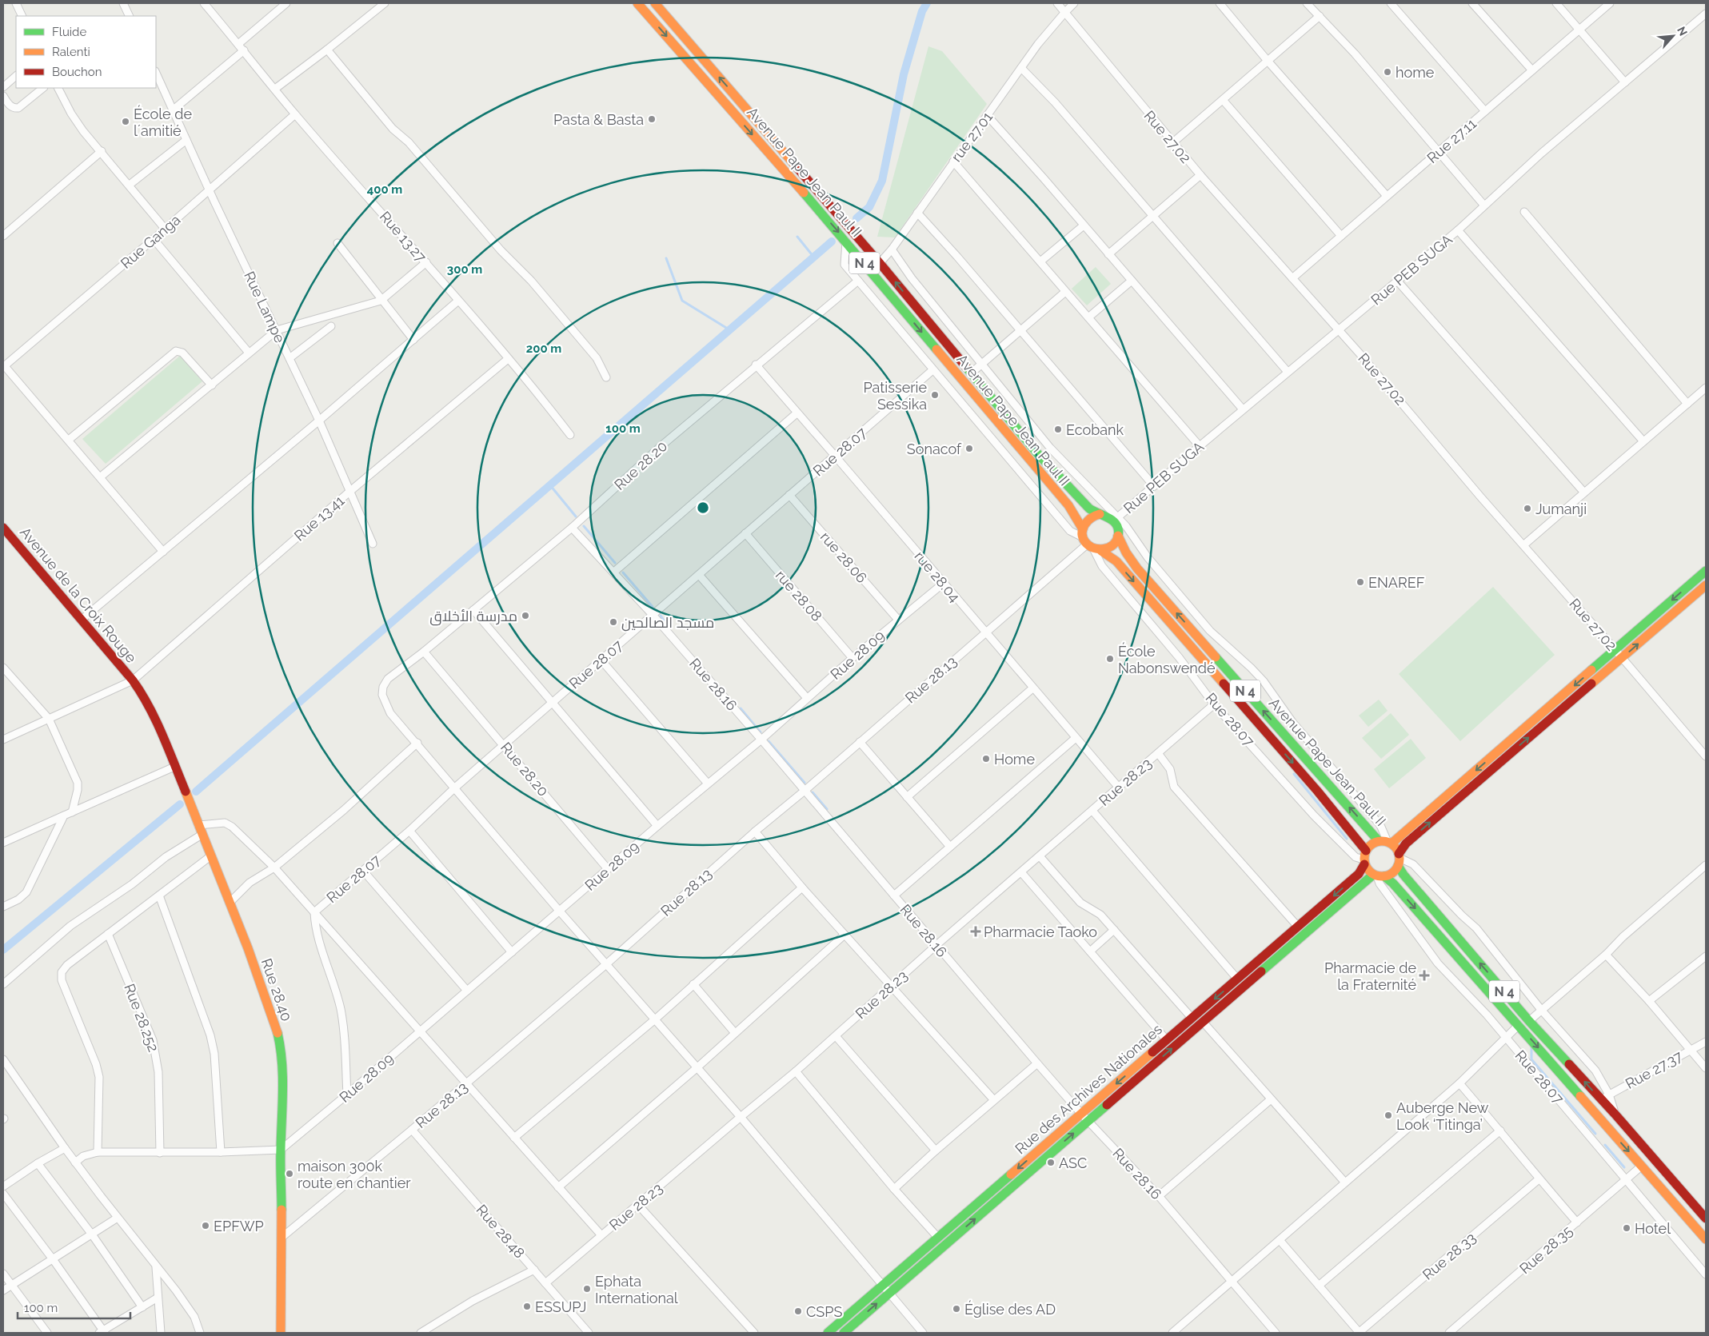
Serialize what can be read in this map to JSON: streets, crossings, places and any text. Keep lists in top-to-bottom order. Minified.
{"streets":{"main road":["Avenue Pape Jean Paul II","N 4","Avenue de la Croix Rouge","Rue 28.40","Rue des Archives Nationales"],"street":["rue 27.01","Rue 27.02","Rue 27.11","Rue 13.27","Rue Ganga","Rue PEB SUGA","Rue Lampe","Rue 28.07","Rue 28.20","Rue 13.41","rue 28.06","rue 28.04","rue 28.08","Rue 28.09","Rue 28.13","Rue 28.16","Rue 28.23","Rue 28.252","Rue 27.37","Rue 28.48","Rue 28.35","Rue 28.33"]},"crossings":[["rue 27.01","Rue 27.02"],["rue 27.01","Avenue Pape Jean Paul II"],["Rue 27.02","Rue 27.11"],["Rue 27.02","Rue PEB SUGA"],["Avenue Pape Jean Paul II","N 4"],["Avenue Pape Jean Paul II","Rue PEB SUGA"],["Avenue Pape Jean Paul II","Rue 28.07"],["Avenue Pape Jean Paul II","Rue 28.13"],["Avenue Pape Jean Paul II","Rue 27.37"],["Avenue Pape Jean Paul II","Rue des Archives Nationales"],["Avenue Pape Jean Paul II","Rue 28.35"],["Rue 13.27","Rue Ganga"],["Rue 13.27","Rue 13.41"],["Rue Ganga","Rue Lampe"],["N 4","Rue 28.35"],["Rue PEB SUGA","Rue 28.07"],["Rue PEB SUGA","Rue 28.13"],["Rue Lampe","Rue 13.41"],["Rue 28.07","Rue 28.20"],["Rue 28.07","rue 28.06"],["Rue 28.07","rue 28.04"],["Rue 28.07","rue 28.08"],["Rue 28.07","Rue 28.13"],["Rue 28.07","Rue 28.16"],["Rue 28.07","Rue 28.23"],["Rue 28.07","Rue des Archives Nationales"],["Rue 28.07","Rue 28.35"],["Rue 28.20","rue 28.04"],["Rue 28.20","Rue 28.09"],["Rue 28.20","Rue 28.16"],["Rue 13.41","Avenue de la Croix Rouge"],["Rue 13.41","Rue 28.40"],["rue 28.06","Rue 28.09"],["rue 28.04","Rue 28.09"],["rue 28.04","Rue 28.13"],["rue 28.04","Rue 28.23"],["Avenue de la Croix Rouge","Rue 28.40"],["rue 28.08","Rue 28.09"],["Rue 28.09","Rue 28.16"],["Rue 28.09","Rue 28.40"],["Rue 28.13","Rue 28.16"],["Rue 28.13","Rue 28.40"],["Rue 28.13","Rue 28.48"],["Rue 28.16","Rue 28.23"],["Rue 28.16","Rue des Archives Nationales"],["Rue 28.23","Rue 28.48"]],"places":{"other":["home","Pasta & Basta","École de l´amitié","Patisserie Sessika","Ecobank","Sonacof","Jumanji","ENAREF","مدرسة الأخلاق","مسجد الصالحين","École Nabonswendé","Home","Auberge New Look ‘Titinga’","ASC","maison 300k route en chantier","EPFWP","Hotel","Ephata International","ESSUPJ","Église des AD","CSPS"],"health":["Pharmacie Taoko","Pharmacie de la Fraternité"]},"legend":["Fluide","Ralenti","Bouchon"],"scale_bar":"100 m","north":"top right","rings":["400 m","300 m","200 m","100 m"]}
